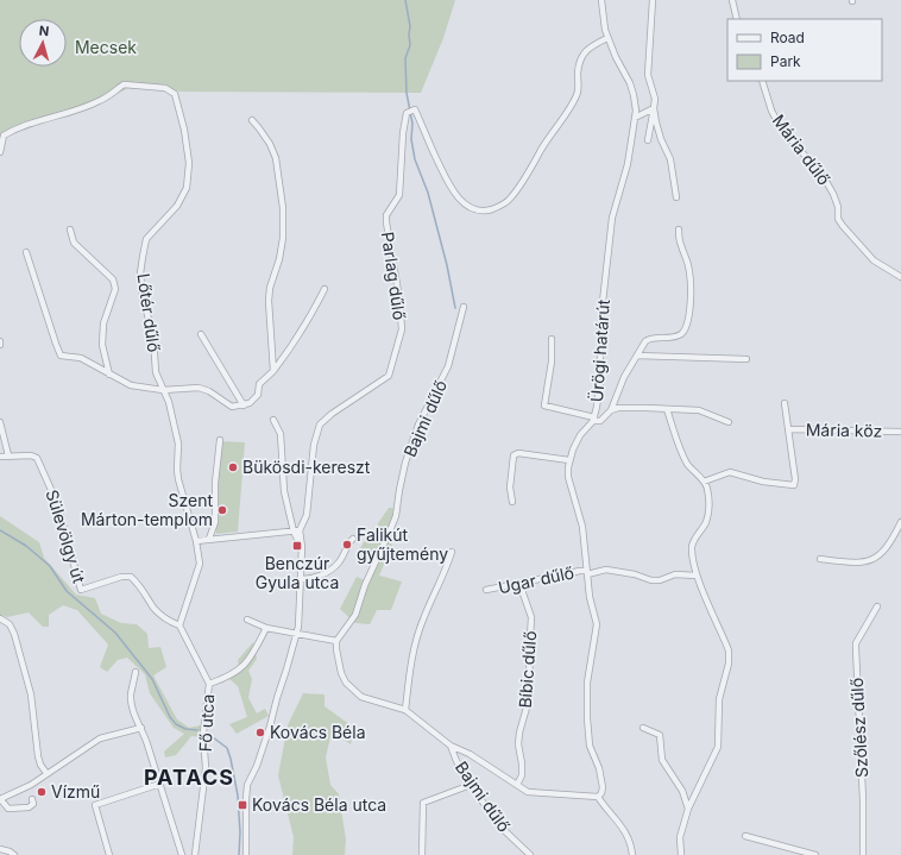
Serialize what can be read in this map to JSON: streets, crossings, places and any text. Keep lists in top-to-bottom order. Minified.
{"streets":{"street":["Mária dűlő","Parlag dűlő","Lőtér dűlő","Ürögi határút","Bajmi dűlő","Mária köz","Sülevölgy út","Ugar dűlő","Bíbic dűlő","Fő utca","Szőlész dűlő"]},"crossings":[["Parlag dűlő","Ürögi határút"],["Lőtér dűlő","Sülevölgy út"],["Lőtér dűlő","Fő utca"],["Ürögi határút","Ugar dűlő"],["Sülevölgy út","Fő utca"],["Ugar dűlő","Bíbic dűlő"]],"districts":["PATACS"],"parks":["Mecsek"],"places":{"other":["Bükösdi-kereszt","Szent Márton-templom","Falikút gyűjtemény","Kovács Béla","Vízmű"],"transit":["Benczúr Gyula utca","Kovács Béla utca"]},"legend":["Road","Park"],"north":"top"}
